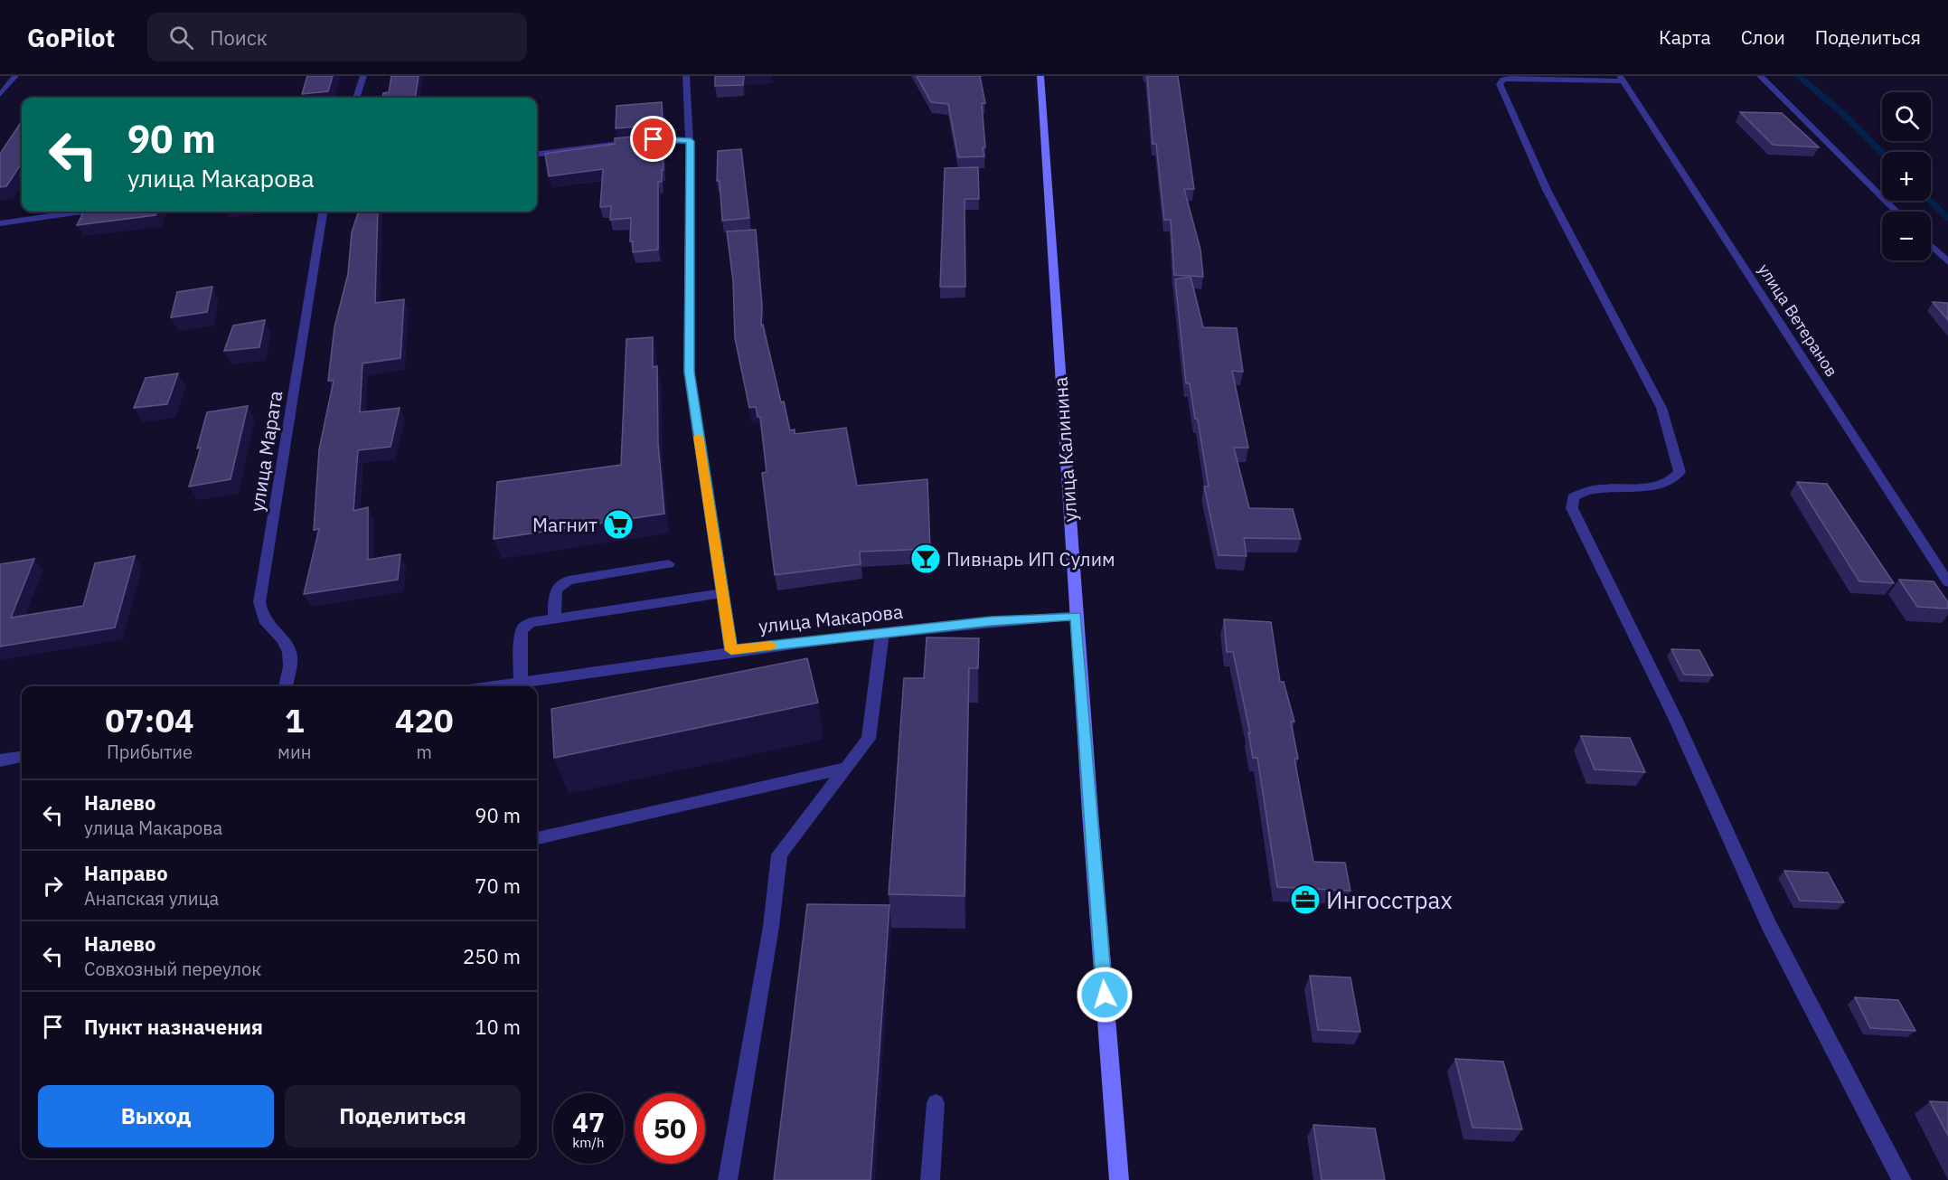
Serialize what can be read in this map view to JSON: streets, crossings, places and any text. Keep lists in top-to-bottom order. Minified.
{"streets":{"main road":["улица Калинина"],"street":["улица Ветеранов","улица Марата","улица Макарова"]},"crossings":[["улица Калинина","улица Макарова"]],"places":{"supermarket":["Магнит"],"bar":["Пивнарь ИП Сулим"],"office":["Ингосстрах"]},"page":{"header":"GoPilot","search":"Поиск","nav":["Карта","Слои","Поделиться"],"map_buttons":["+","−"],"turn":["90 m","улица Макарова"],"eta":["07:04","Прибытие","1","мин","420","m"],"list":[{"name":"Налево","note":"улица Макарова","value":"90 m"},{"name":"Направо","note":"Анапская улица","value":"70 m"},{"name":"Налево","note":"Совхозный переулок","value":"250 m"},{"name":"Пункт назначения","value":"10 m"}],"buttons":["Выход","Поделиться"],"speed":"47 km/h","limit":"50"}}
